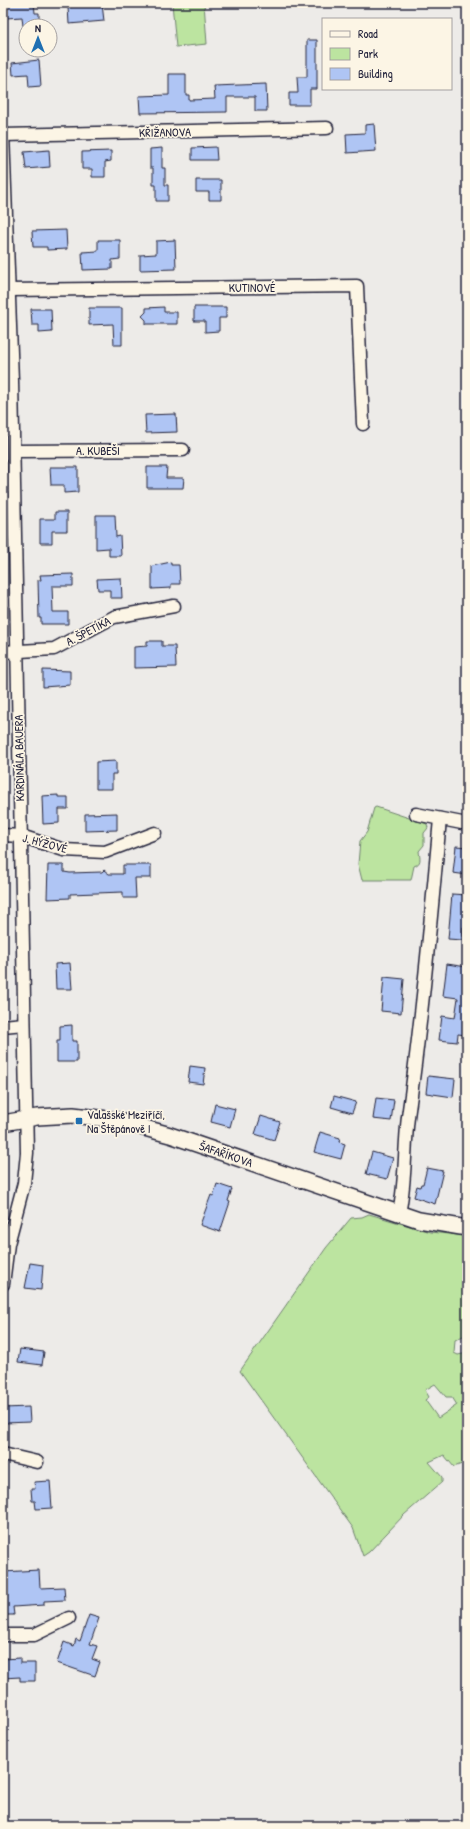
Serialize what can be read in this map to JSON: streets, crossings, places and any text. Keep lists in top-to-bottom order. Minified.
{"streets":{"street":["KŘIŽANOVA","KUTINOVÉ","A. KUBEŠI","A. ŠPETÍKA","KARDINÁLA BAUERA","J. HÝŽOVÉ","ŠAFAŘÍKOVA"]},"crossings":[["KŘIŽANOVA","KARDINÁLA BAUERA"],["KUTINOVÉ","KARDINÁLA BAUERA"],["A. KUBEŠI","KARDINÁLA BAUERA"],["A. ŠPETÍKA","KARDINÁLA BAUERA"],["KARDINÁLA BAUERA","J. HÝŽOVÉ"],["KARDINÁLA BAUERA","ŠAFAŘÍKOVA"]],"places":{"transit":["Valašské Meziříčí, Na Štěpánově I"]},"legend":["Road","Park","Building"],"north":"top"}
